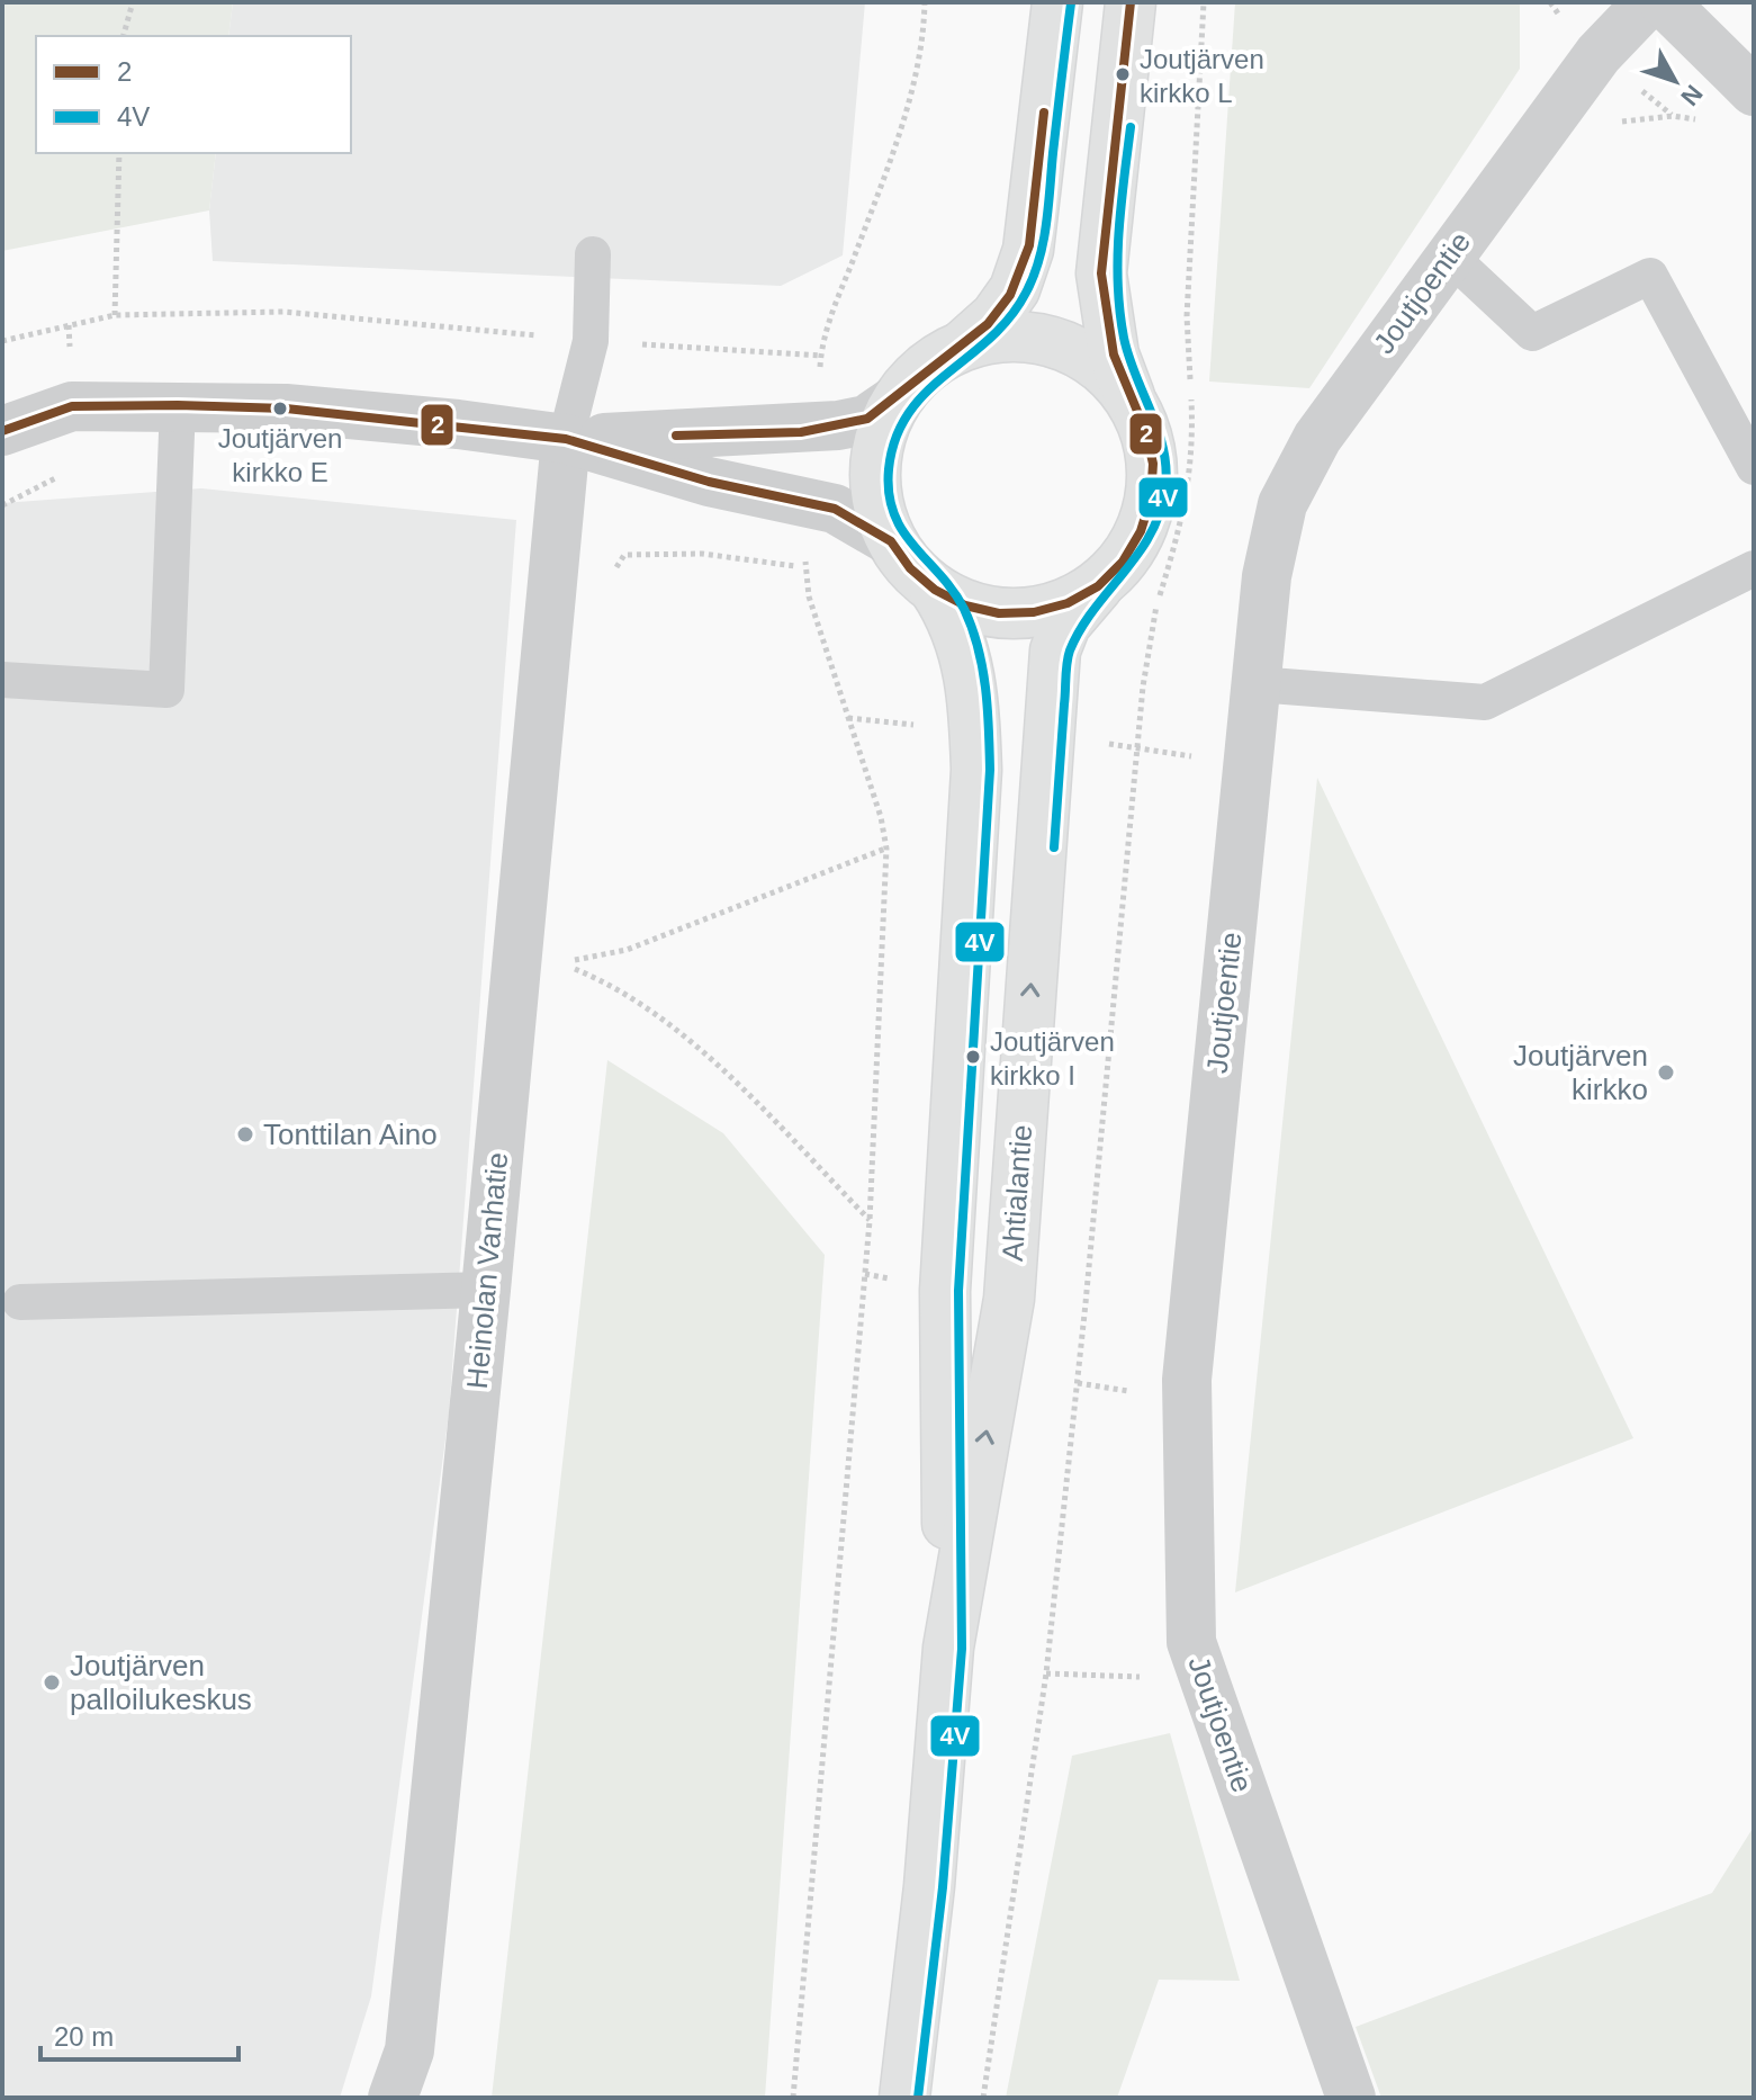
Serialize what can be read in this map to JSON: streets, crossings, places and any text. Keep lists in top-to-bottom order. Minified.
{"streets":{"main road":["Ahtialantie"],"street":["Joutjoentie","Heinolan Vanhatie"]},"places":["Joutjärven kirkko L","Joutjärven kirkko E","Joutjärven kirkko I","Joutjärven kirkko","Tonttilan Aino","Joutjärven palloilukeskus"],"lines":["transit line 2","transit line 4V"],"legend":["2","4V"],"scale_bar":"20 m","north":"bottom right"}
